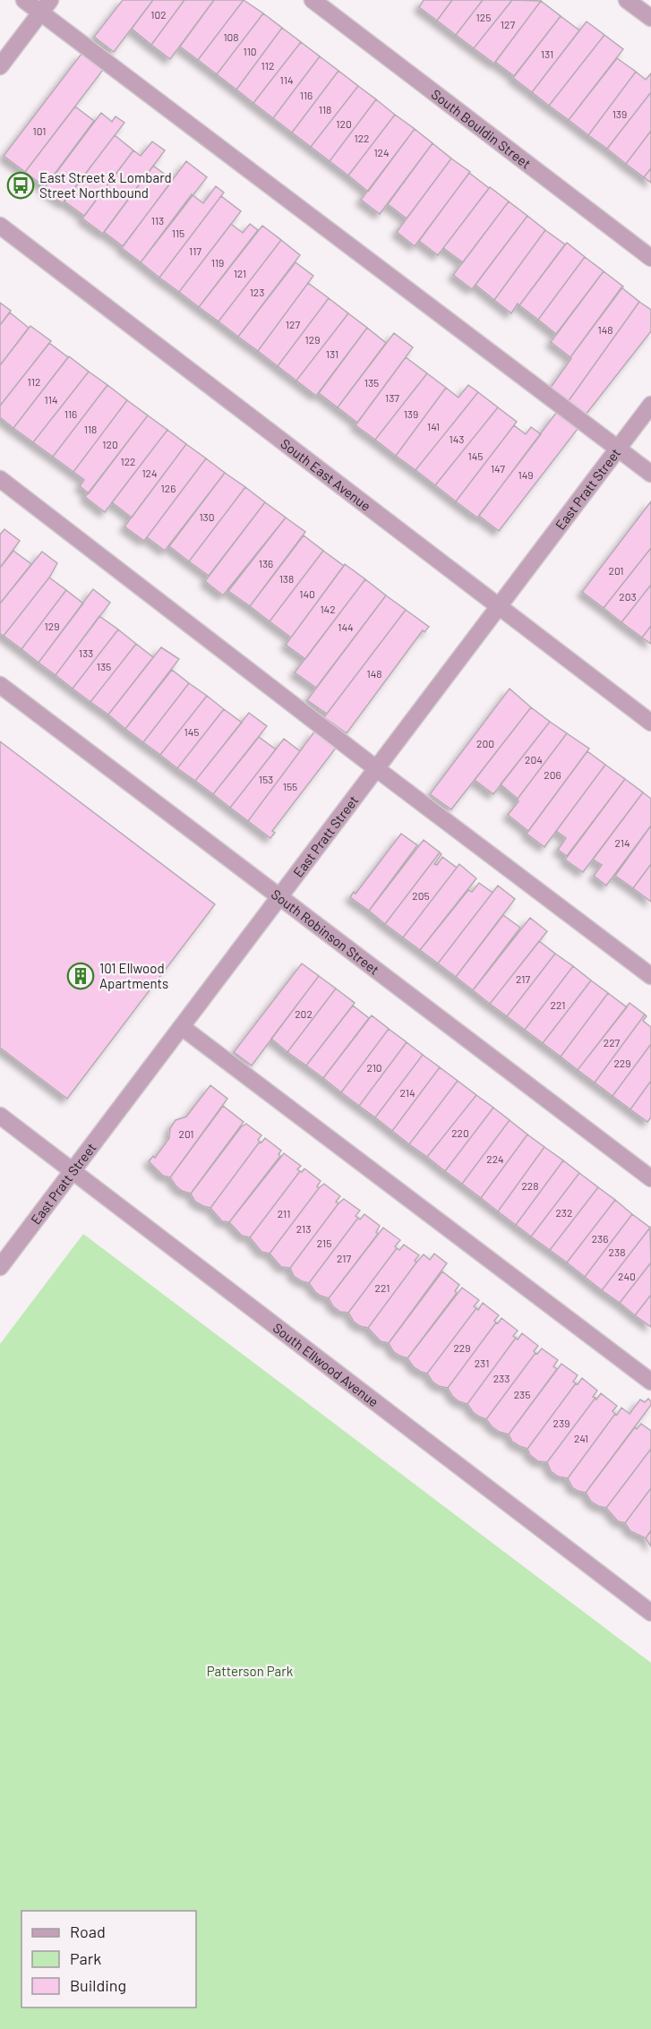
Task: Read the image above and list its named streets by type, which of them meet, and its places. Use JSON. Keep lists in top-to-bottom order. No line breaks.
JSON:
{"streets":{"street":["South Bouldin Street","South East Avenue","East Pratt Street","South Robinson Street","South Ellwood Avenue"]},"crossings":[["South East Avenue","East Pratt Street"],["East Pratt Street","South Robinson Street"],["East Pratt Street","South Ellwood Avenue"]],"parks":["Patterson Park"],"places":{"bus stop":["East Street & Lombard Street Northbound"],"building":["101 Ellwood Apartments"]},"house_numbers":["102","125","127","108","110","131","112","114","116","118","139","120","101","122","124","113","115","117","119","121","123","127","148","129","131","112","135","137","114","116","139","141","118","143","120","145","122","147","124","149","126","130","136","201","138","140","203","142","129","144","133","135","148","145","200","204","206","153","155","214","205","217","221","202","227","229","210","214","220","201","224","228","232","211","213","236","215","238","217","240","221","229","231","233","235","239","241"],"legend":["Road","Park","Building"]}
